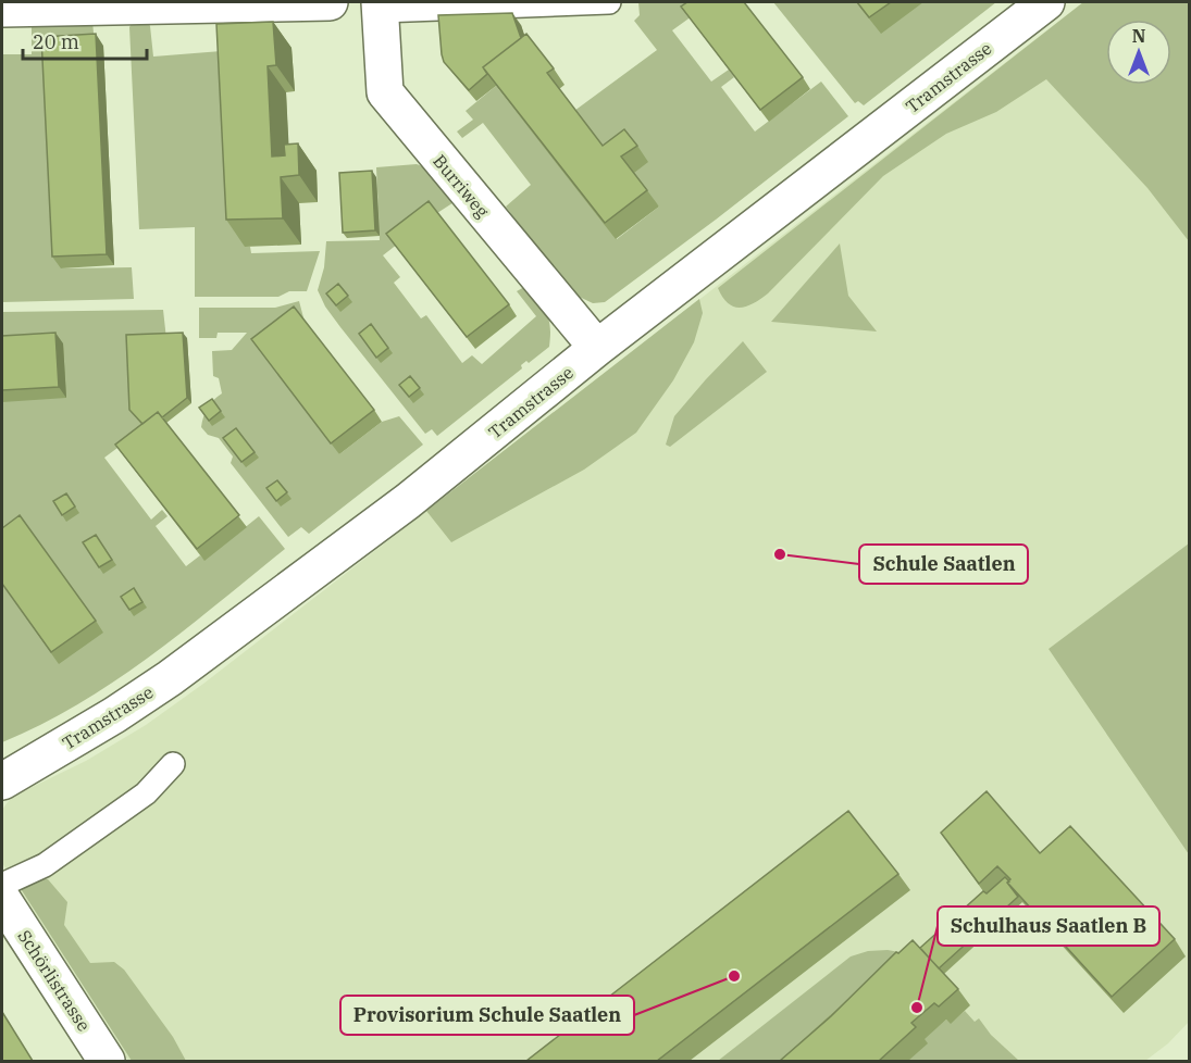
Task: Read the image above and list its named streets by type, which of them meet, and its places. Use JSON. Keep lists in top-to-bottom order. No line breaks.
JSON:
{"streets":{"street":["Tramstrasse","Burriweg","Schörlistrasse"]},"crossings":[["Tramstrasse","Burriweg"]],"places":["Schule Saatlen","Provisorium Schule Saatlen","Schulhaus Saatlen B"],"scale_bar":"20 m","north":"top"}
